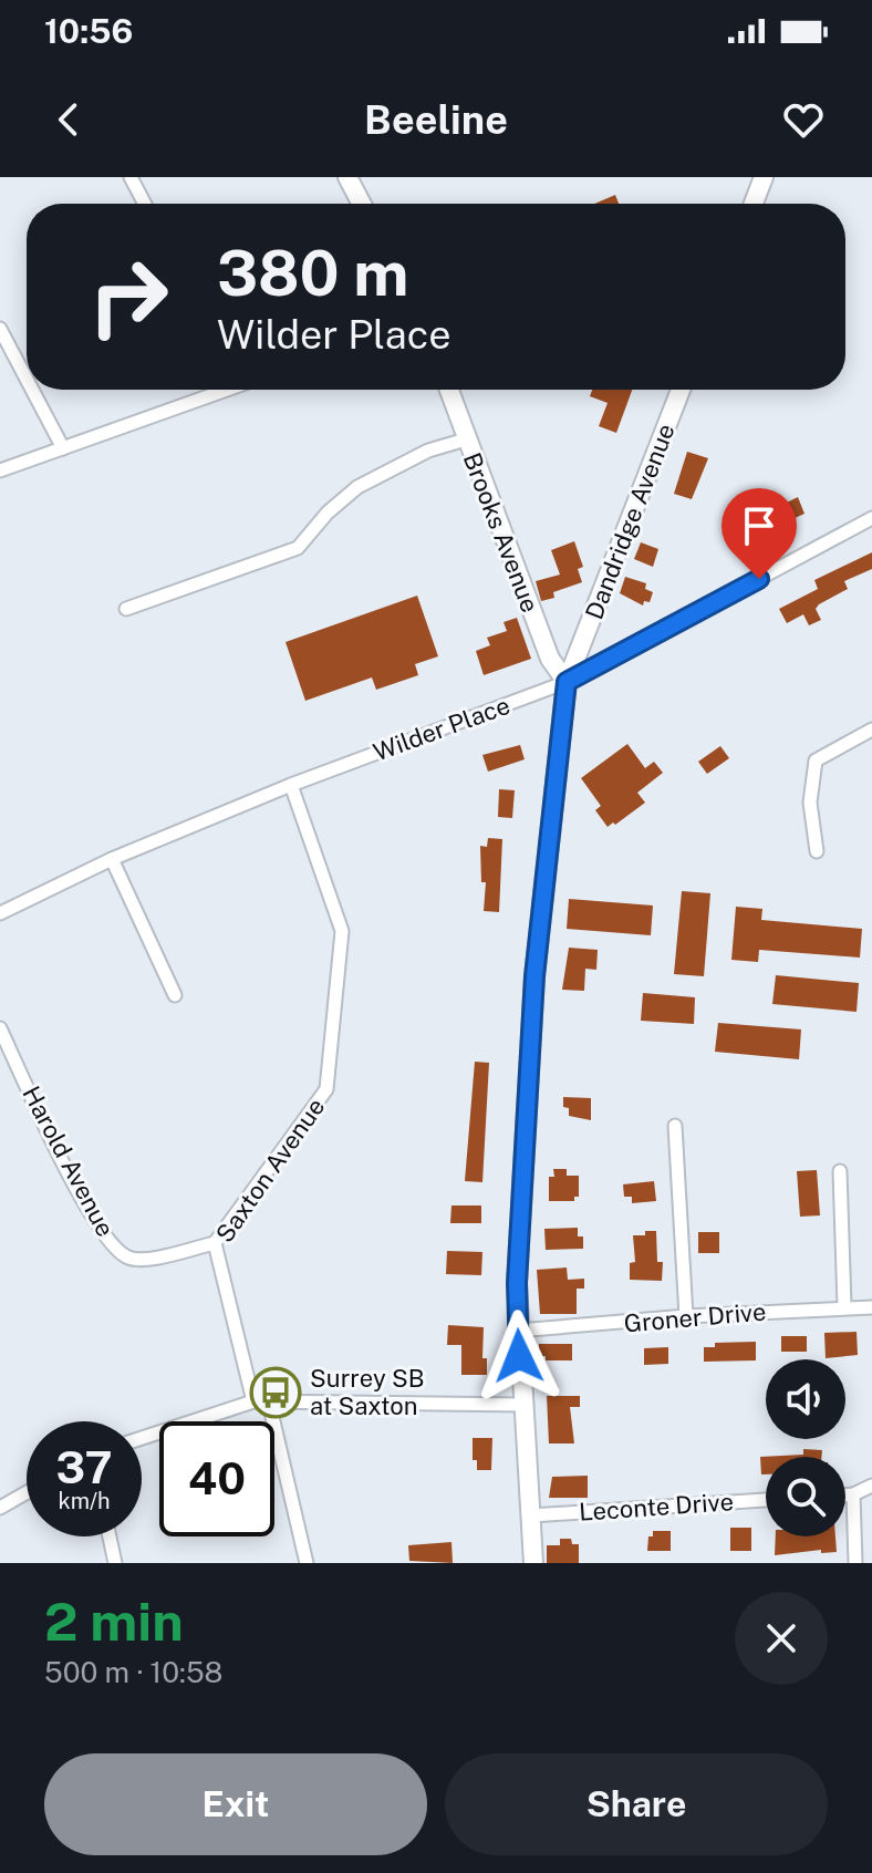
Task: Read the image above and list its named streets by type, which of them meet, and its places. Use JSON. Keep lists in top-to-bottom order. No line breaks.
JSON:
{"streets":{"street":["Dandridge Avenue","Brooks Avenue","Wilder Place","Harold Avenue","Saxton Avenue","Groner Drive","Leconte Drive"]},"crossings":[["Dandridge Avenue","Brooks Avenue"],["Dandridge Avenue","Wilder Place"],["Dandridge Avenue","Groner Drive"],["Dandridge Avenue","Leconte Drive"],["Brooks Avenue","Wilder Place"],["Wilder Place","Saxton Avenue"],["Harold Avenue","Saxton Avenue"]],"places":{"bus stop":["Surrey SB at Saxton"]},"page":{"status":"10:56","header":"Beeline","turn":["380 m","Wilder Place"],"speed":"37 km/h","limit":"40","heading":["2 min","500 m · 10:58"],"buttons":["Exit","Share"]}}
